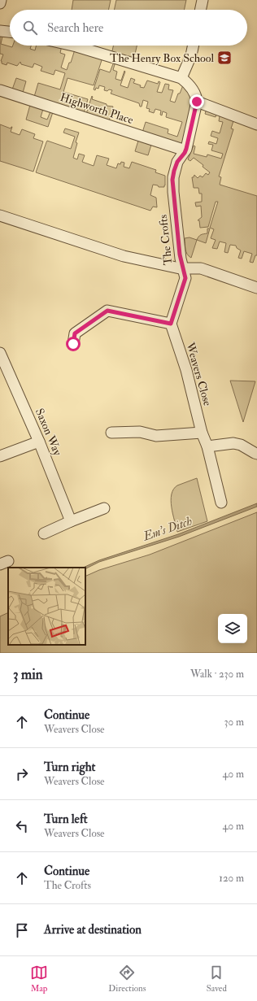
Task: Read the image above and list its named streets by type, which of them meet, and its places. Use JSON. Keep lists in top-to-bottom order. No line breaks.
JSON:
{"streets":{"street":["Highworth Place","The Crofts","Weavers Close","Saxon Way"]},"crossings":[["Highworth Place","The Crofts"]],"water":["Em's Ditch"],"places":{"school or university":["The Henry Box School"]},"page":{"search":"Search here","heading":["3 min","Walk · 230 m"],"list":[["Continue","Weavers Close","30 m"],["Turn right","Weavers Close","40 m"],["Turn left","Weavers Close","40 m"],["Continue","The Crofts","120 m"],"Arrive at destination"],"nav":["Map","Directions","Saved"]}}
